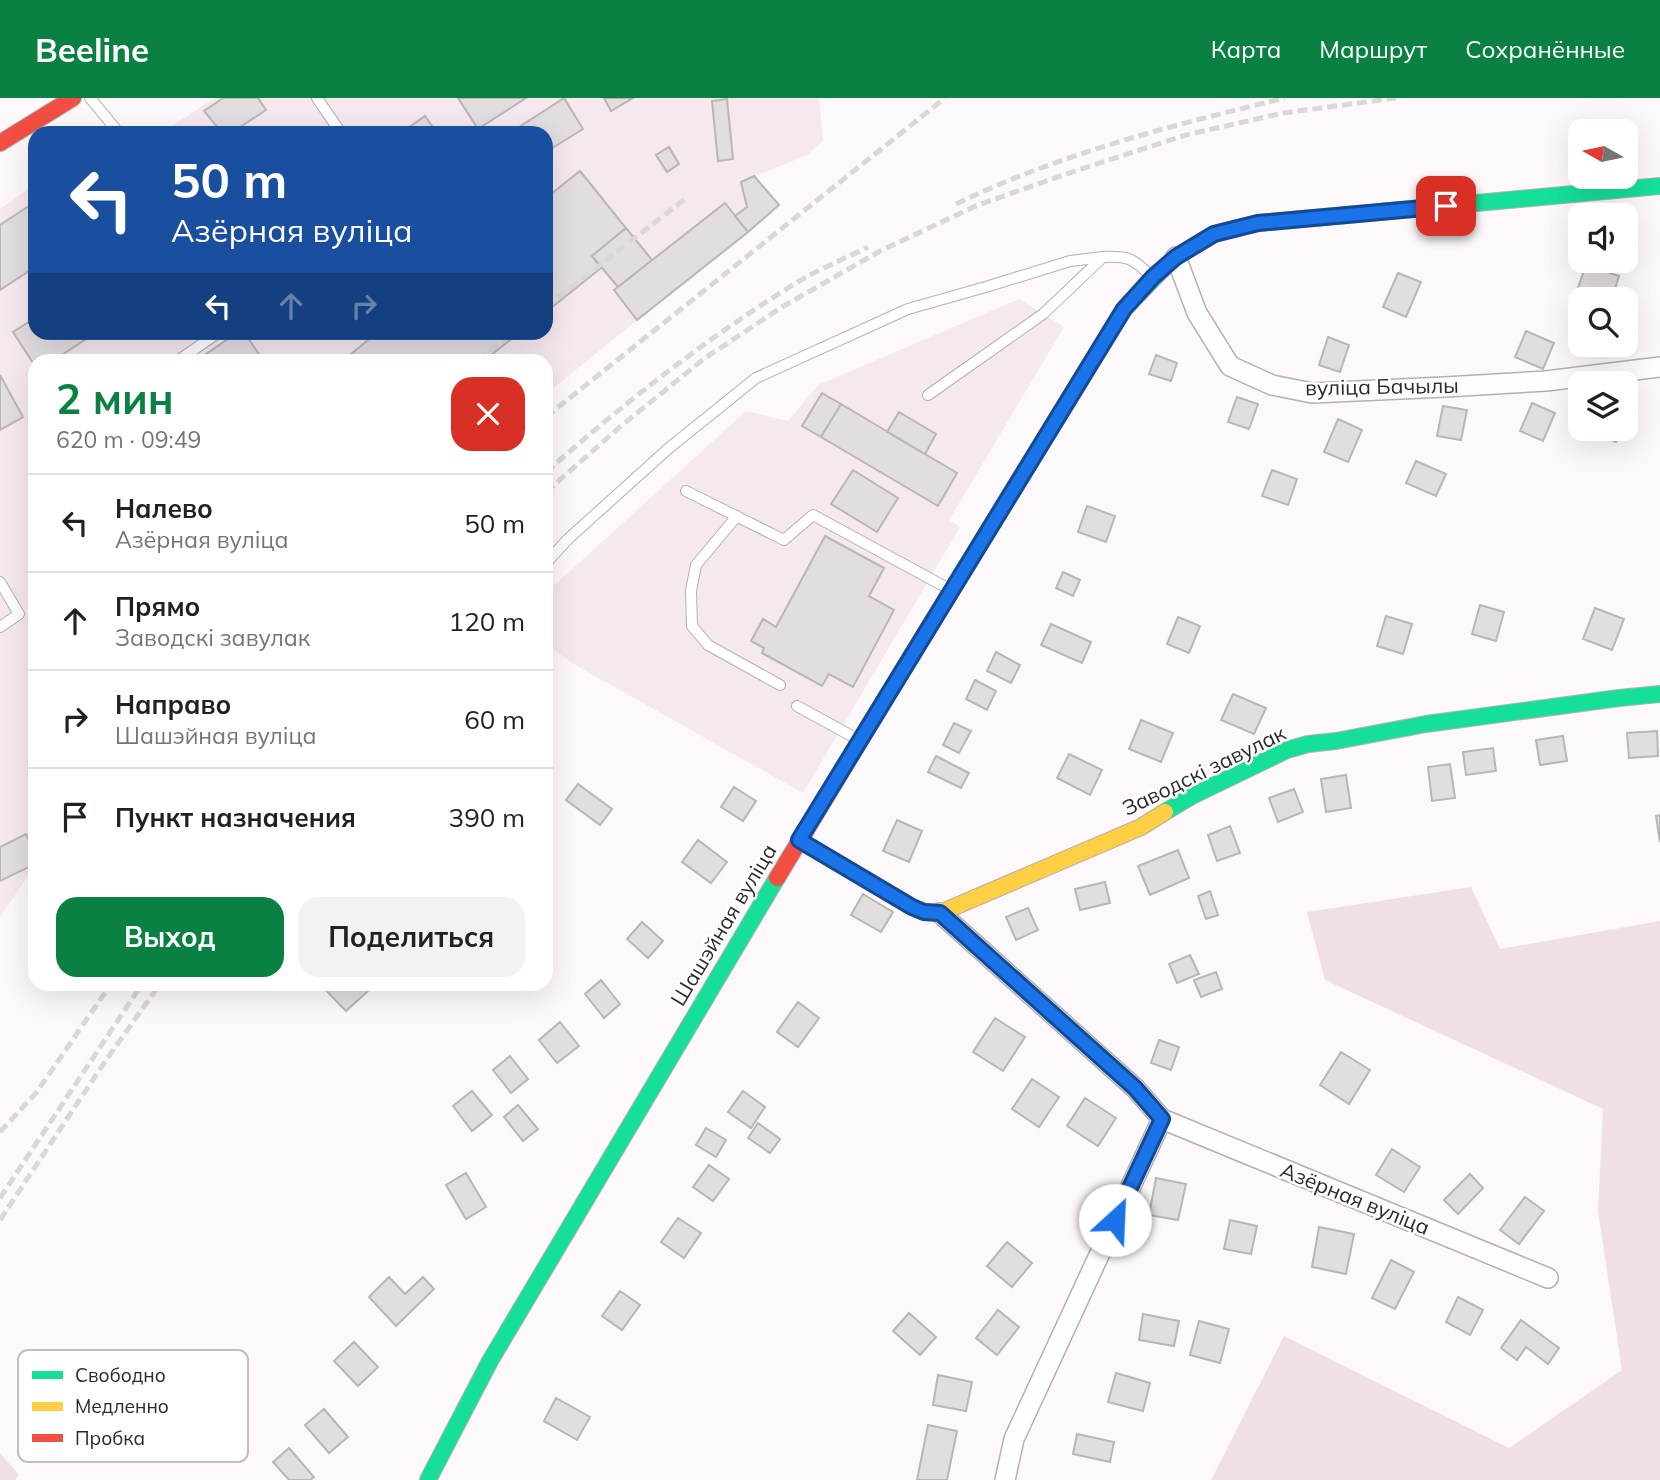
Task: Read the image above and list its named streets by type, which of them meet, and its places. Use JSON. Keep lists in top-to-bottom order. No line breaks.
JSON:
{"streets":{"main road":["Заводскі завулак","Шашэйная вуліца"],"street":["вуліца Бачылы","Азёрная вуліца"]},"crossings":[["вуліца Бачылы","Шашэйная вуліца"],["Заводскі завулак","Азёрная вуліца"]],"legend":["Свободно","Медленно","Пробка"],"north":"left","page":{"header":"Beeline","nav":["Карта","Маршрут","Сохранённые"],"turn":["50 m","Азёрная вуліца"],"heading":["2 мин","620 m · 09:49"],"list":[{"name":"Налево","note":"Азёрная вуліца","value":"50 m"},{"name":"Прямо","note":"Заводскі завулак","value":"120 m"},{"name":"Направо","note":"Шашэйная вуліца","value":"60 m"},{"name":"Пункт назначения","value":"390 m"}],"buttons":["Выход","Поделиться"]}}
